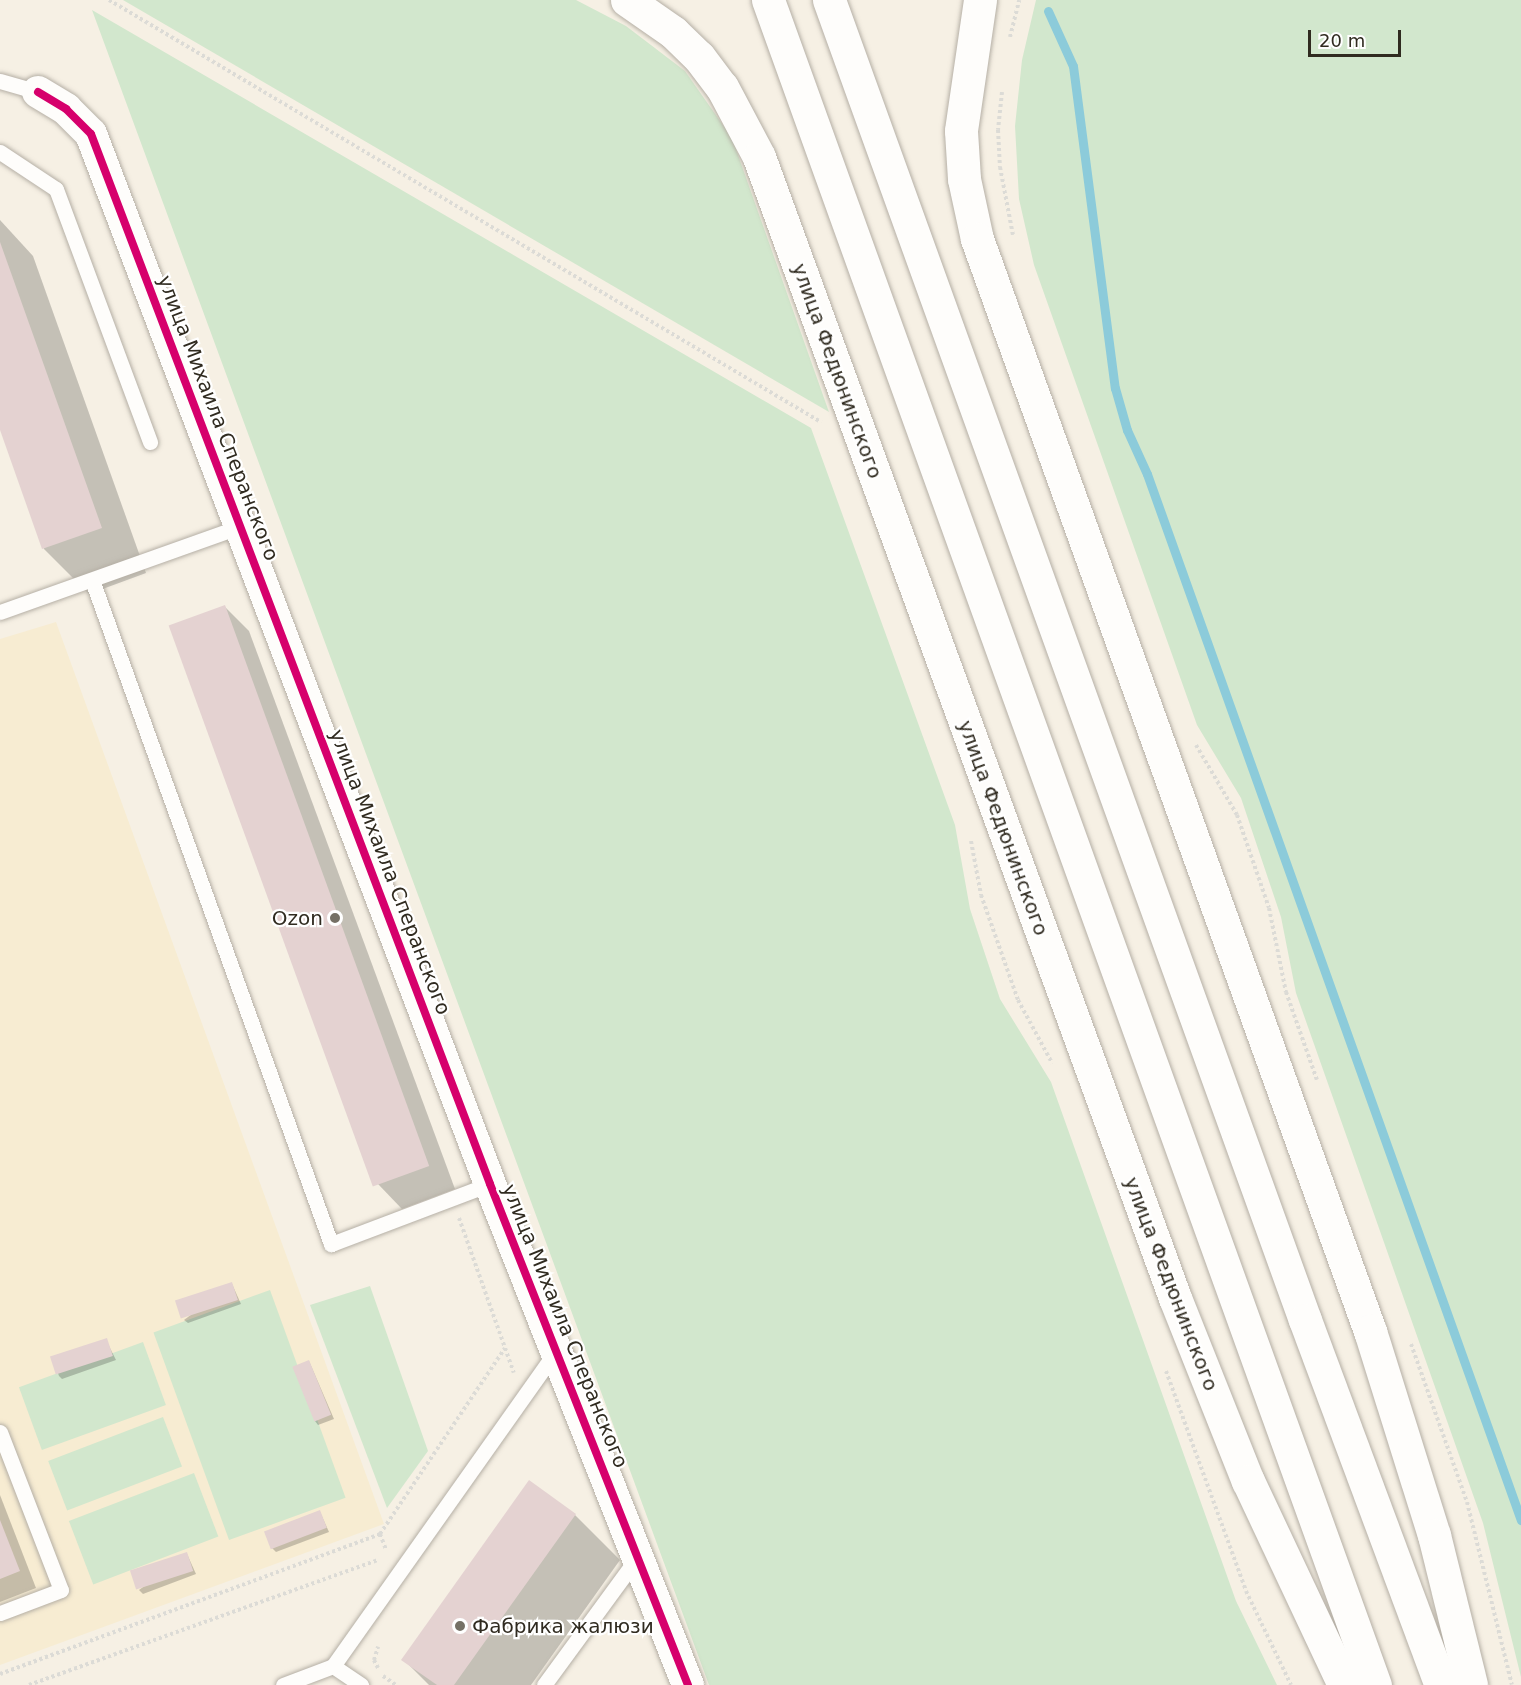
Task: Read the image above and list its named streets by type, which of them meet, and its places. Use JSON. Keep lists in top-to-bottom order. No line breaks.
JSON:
{"streets":{"main road":["улица Федюнинского"],"street":["улица Михаила Сперанского"]},"places":["Ozon","Фабрика жалюзи"],"scale_bar":"20 m"}
